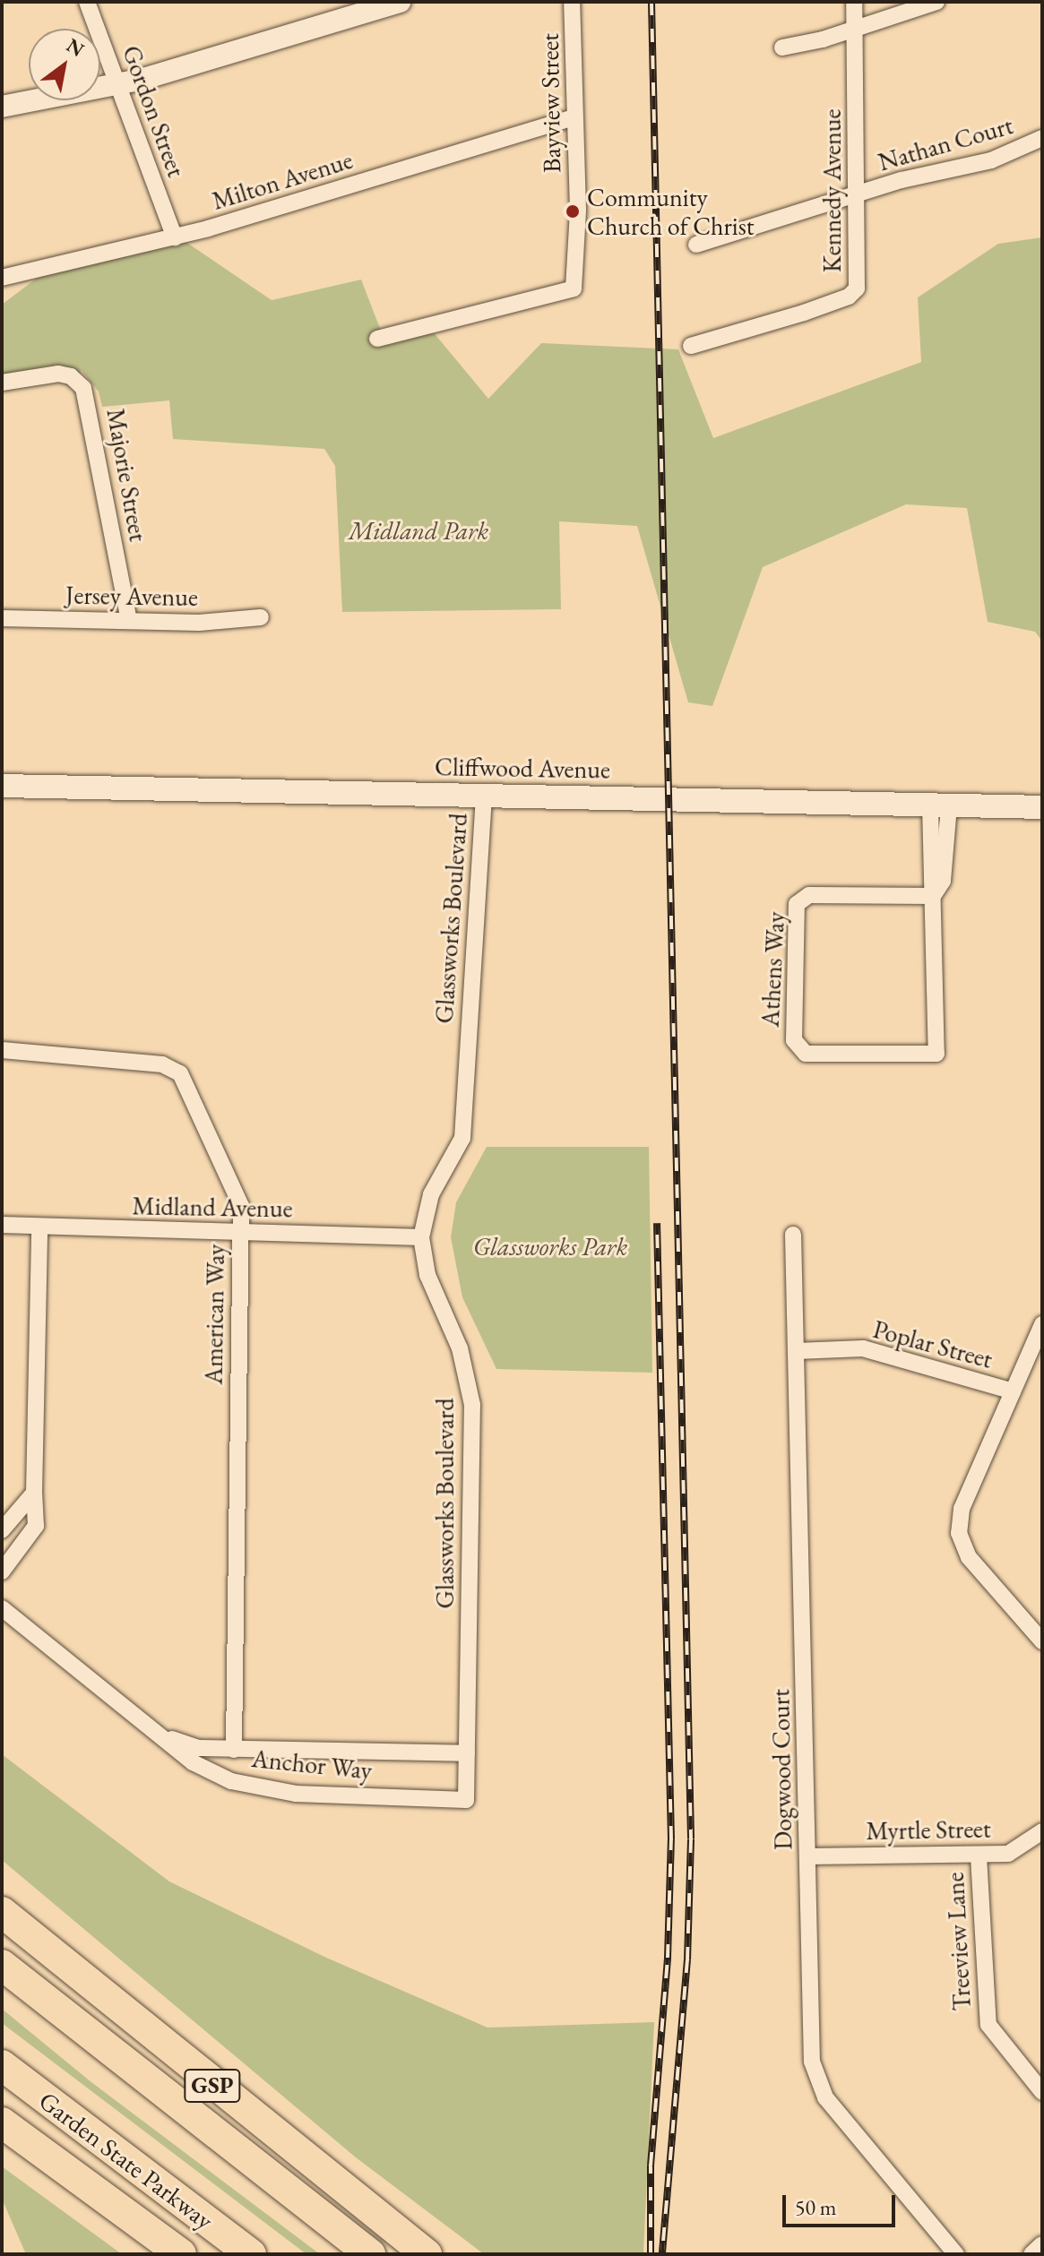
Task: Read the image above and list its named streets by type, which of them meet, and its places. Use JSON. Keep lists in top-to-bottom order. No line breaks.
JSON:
{"streets":{"highway":["GSP","Garden State Parkway"],"main road":["Cliffwood Avenue"],"street":["Bayview Street","Gordon Street","Nathan Court","Milton Avenue","Kennedy Avenue","Majorie Street","Jersey Avenue","Glassworks Boulevard","Athens Way","Midland Avenue","American Way","Poplar Street","Anchor Way","Dogwood Court","Myrtle Street","Treeview Lane"]},"crossings":[["Bayview Street","Milton Avenue"],["Gordon Street","Milton Avenue"],["Nathan Court","Kennedy Avenue"],["Majorie Street","Jersey Avenue"],["Cliffwood Avenue","Glassworks Boulevard"],["Cliffwood Avenue","Athens Way"],["Glassworks Boulevard","Midland Avenue"],["Glassworks Boulevard","Anchor Way"],["Midland Avenue","American Way"],["American Way","Anchor Way"],["Poplar Street","Dogwood Court"],["Dogwood Court","Myrtle Street"],["Myrtle Street","Treeview Lane"]],"parks":["Midland Park","Glassworks Park"],"places":["Community Church of Christ"],"scale_bar":"50 m","north":"top right"}
